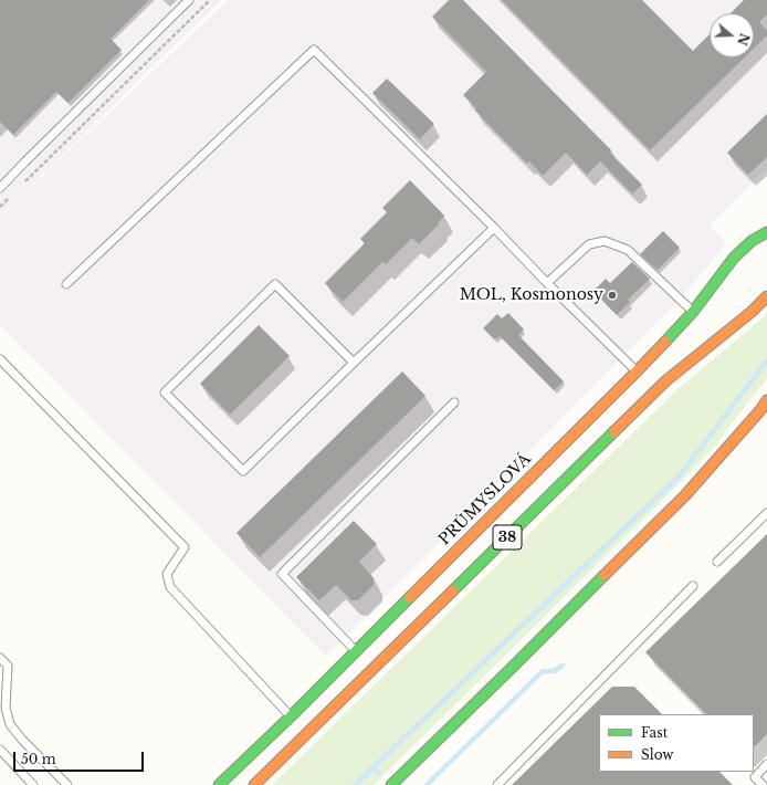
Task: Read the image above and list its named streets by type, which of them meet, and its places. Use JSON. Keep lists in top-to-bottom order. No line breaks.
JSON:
{"streets":{"main road":["PRŮMYSLOVÁ","38"]},"places":["MOL, Kosmonosy"],"legend":["Fast","Slow"],"scale_bar":"50 m","north":"right"}
